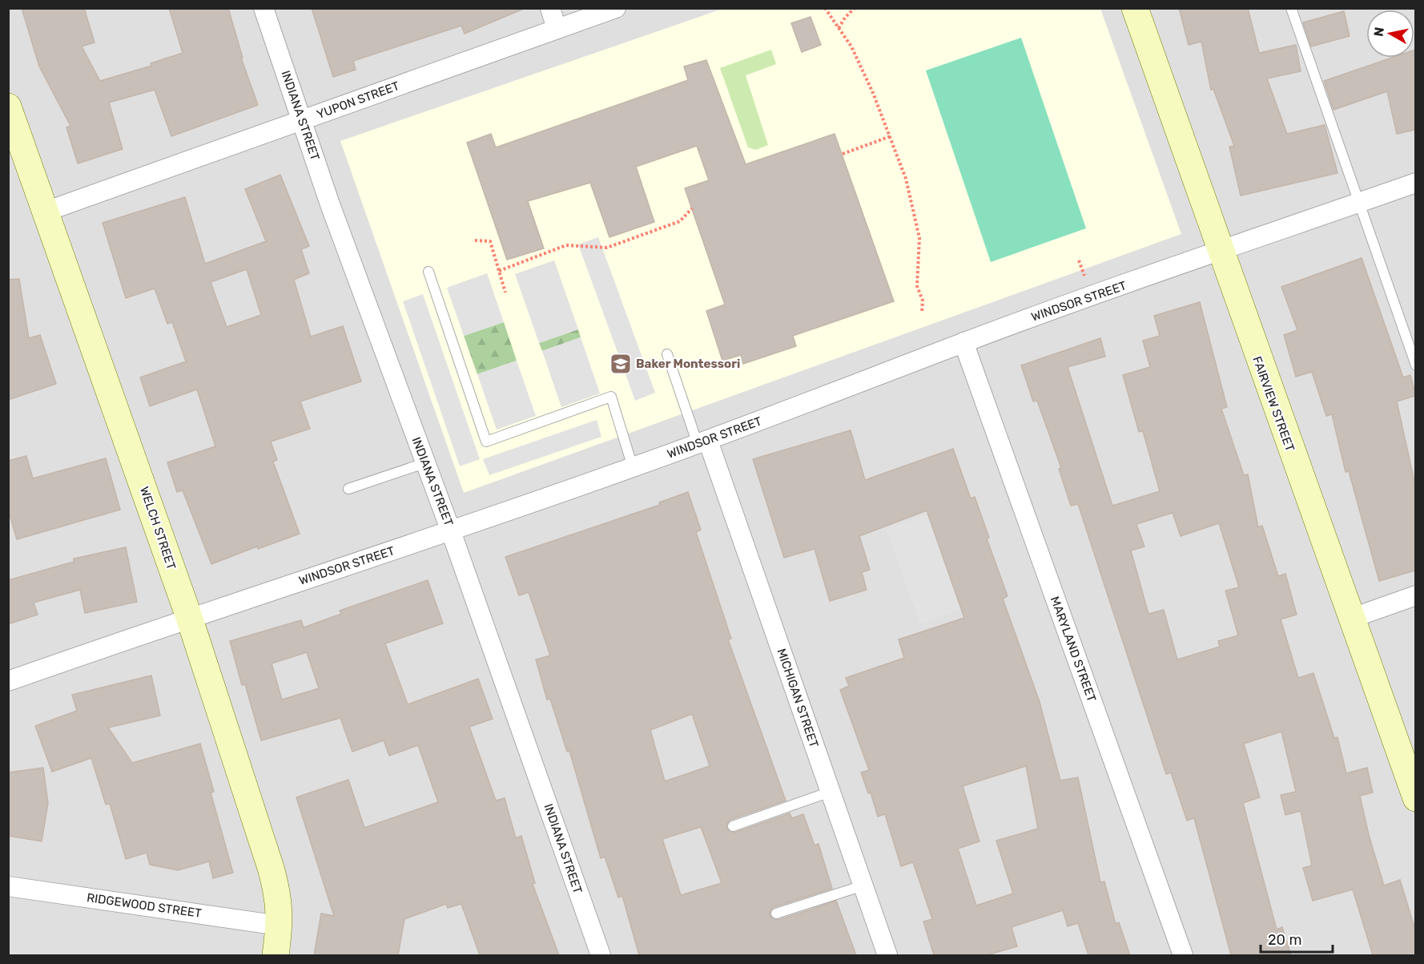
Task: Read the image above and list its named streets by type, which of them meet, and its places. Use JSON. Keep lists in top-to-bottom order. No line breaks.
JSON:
{"streets":{"street":["YUPON STREET","INDIANA STREET","WINDSOR STREET","FAIRVIEW STREET","WELCH STREET","MARYLAND STREET","MICHIGAN STREET","RIDGEWOOD STREET"]},"crossings":[["YUPON STREET","INDIANA STREET"],["YUPON STREET","WELCH STREET"],["INDIANA STREET","WINDSOR STREET"],["WINDSOR STREET","FAIRVIEW STREET"],["WINDSOR STREET","WELCH STREET"],["WINDSOR STREET","MARYLAND STREET"],["WINDSOR STREET","MICHIGAN STREET"],["WELCH STREET","RIDGEWOOD STREET"]],"places":{"school or university":["Baker Montessori"]},"scale_bar":"20 m","north":"left"}
